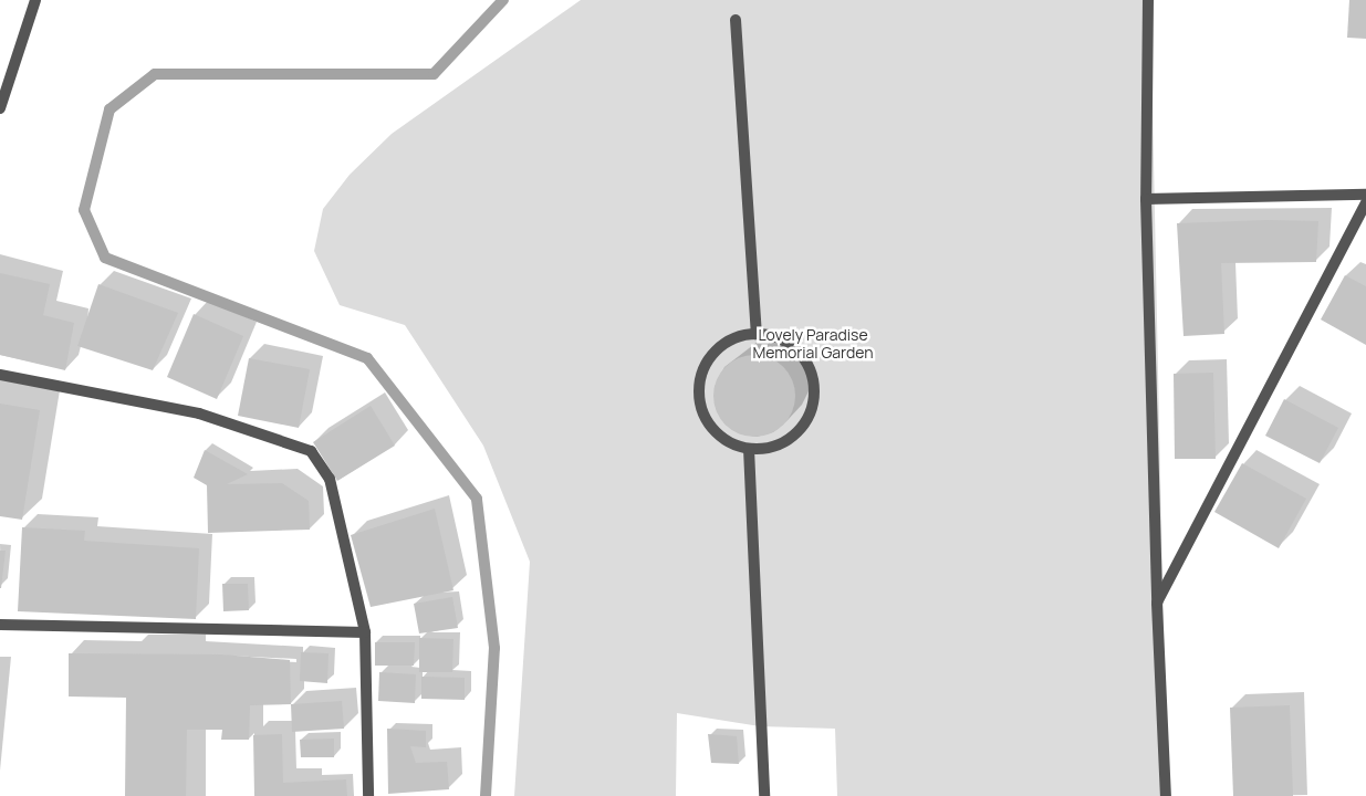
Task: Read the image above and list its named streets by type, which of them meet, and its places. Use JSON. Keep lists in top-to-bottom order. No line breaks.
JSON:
{"parks":["Lovely Paradise Memorial Garden"]}
